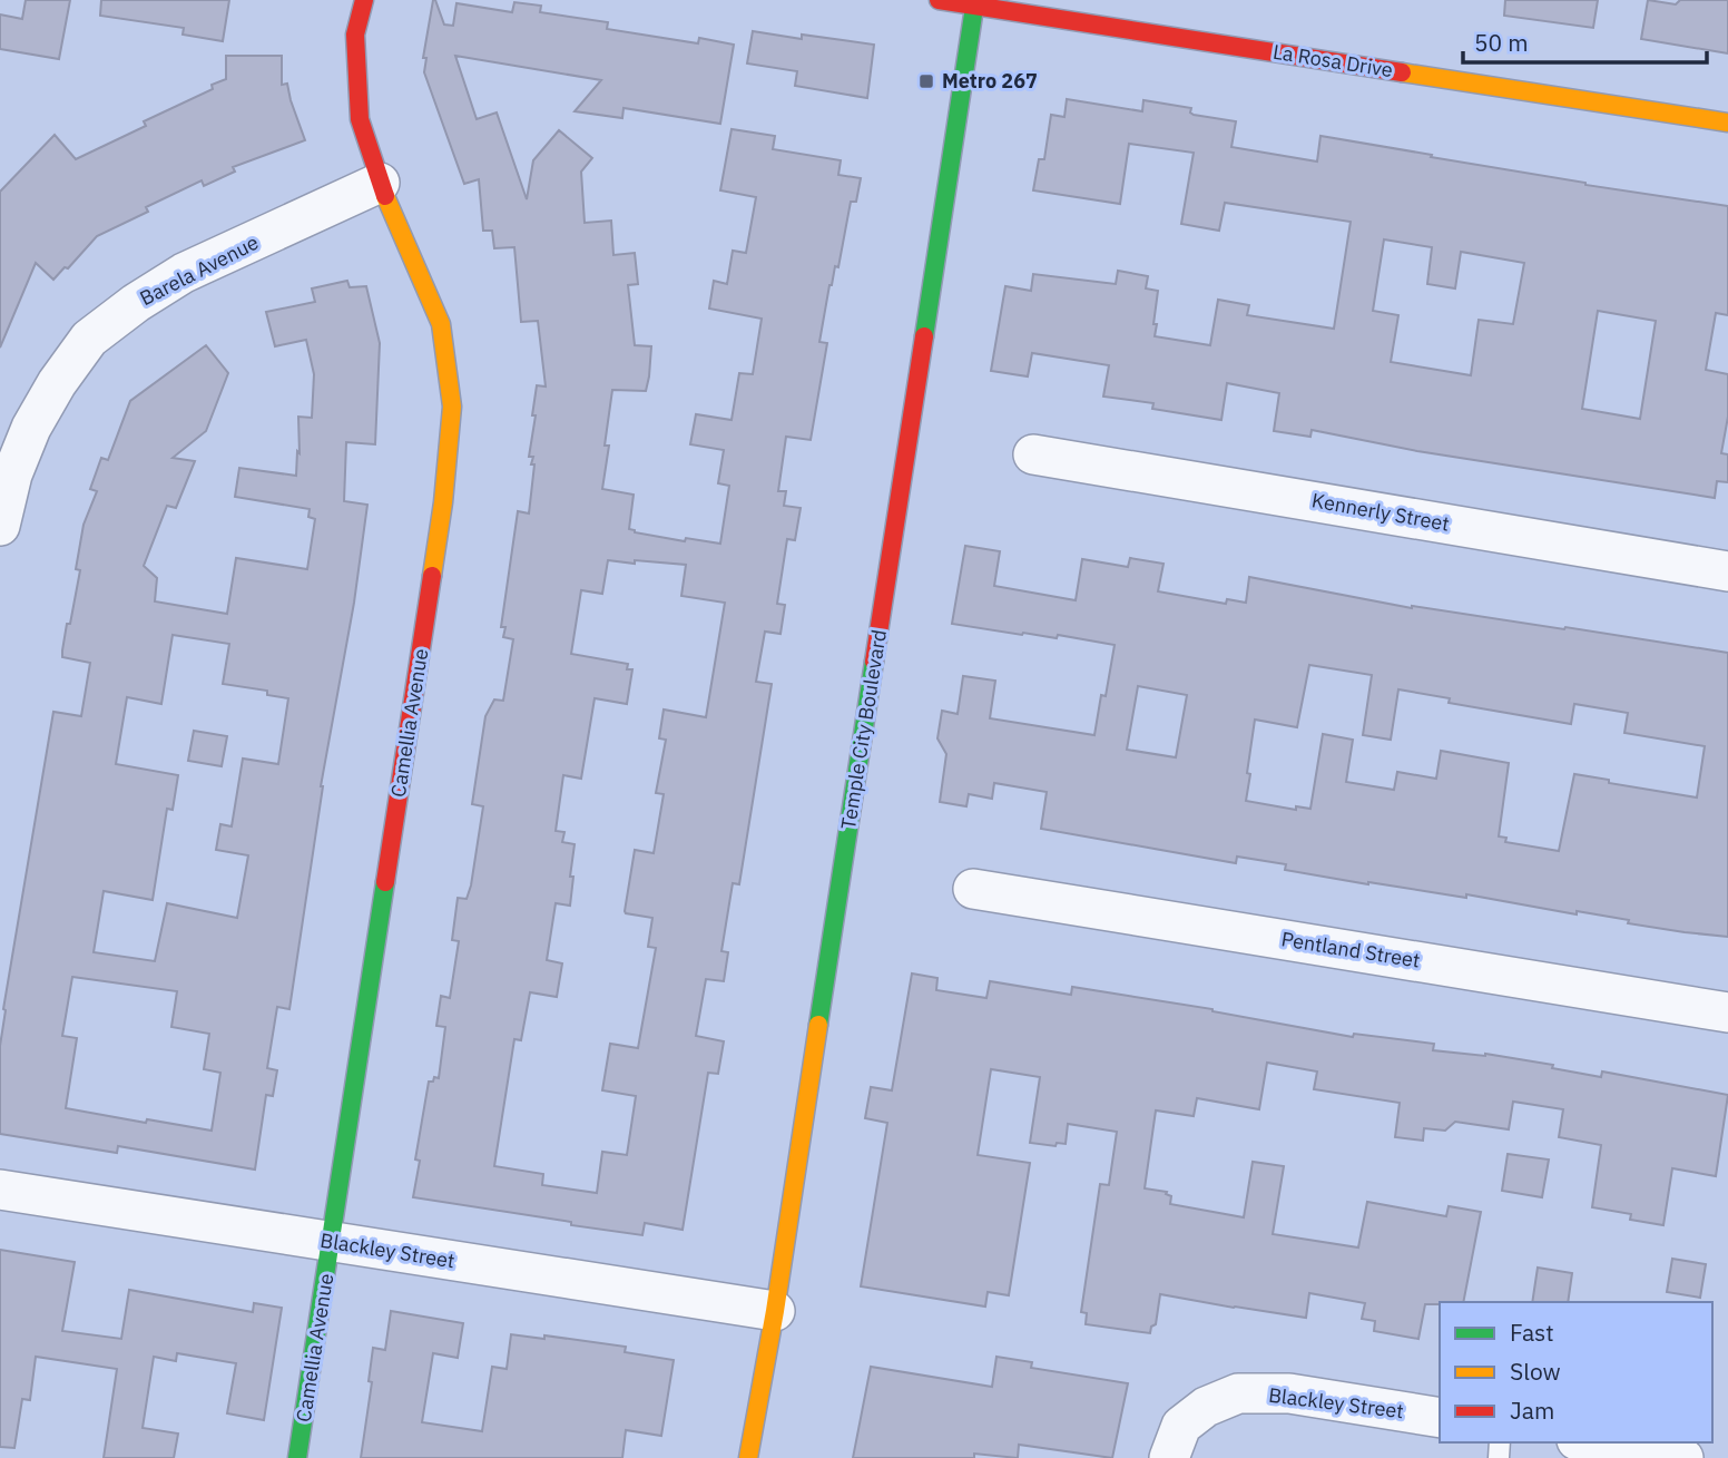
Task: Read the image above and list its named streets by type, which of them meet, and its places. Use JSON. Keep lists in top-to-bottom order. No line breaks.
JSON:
{"streets":{"street":["La Rosa Drive","Barela Avenue","Kennerly Street","Camellia Avenue","Temple City Boulevard","Pentland Street","Blackley Street"]},"crossings":[["La Rosa Drive","Temple City Boulevard"],["Barela Avenue","Camellia Avenue"],["Camellia Avenue","Blackley Street"],["Temple City Boulevard","Blackley Street"]],"places":{"transit":["Metro 267"]},"legend":["Fast","Slow","Jam"],"scale_bar":"50 m"}
